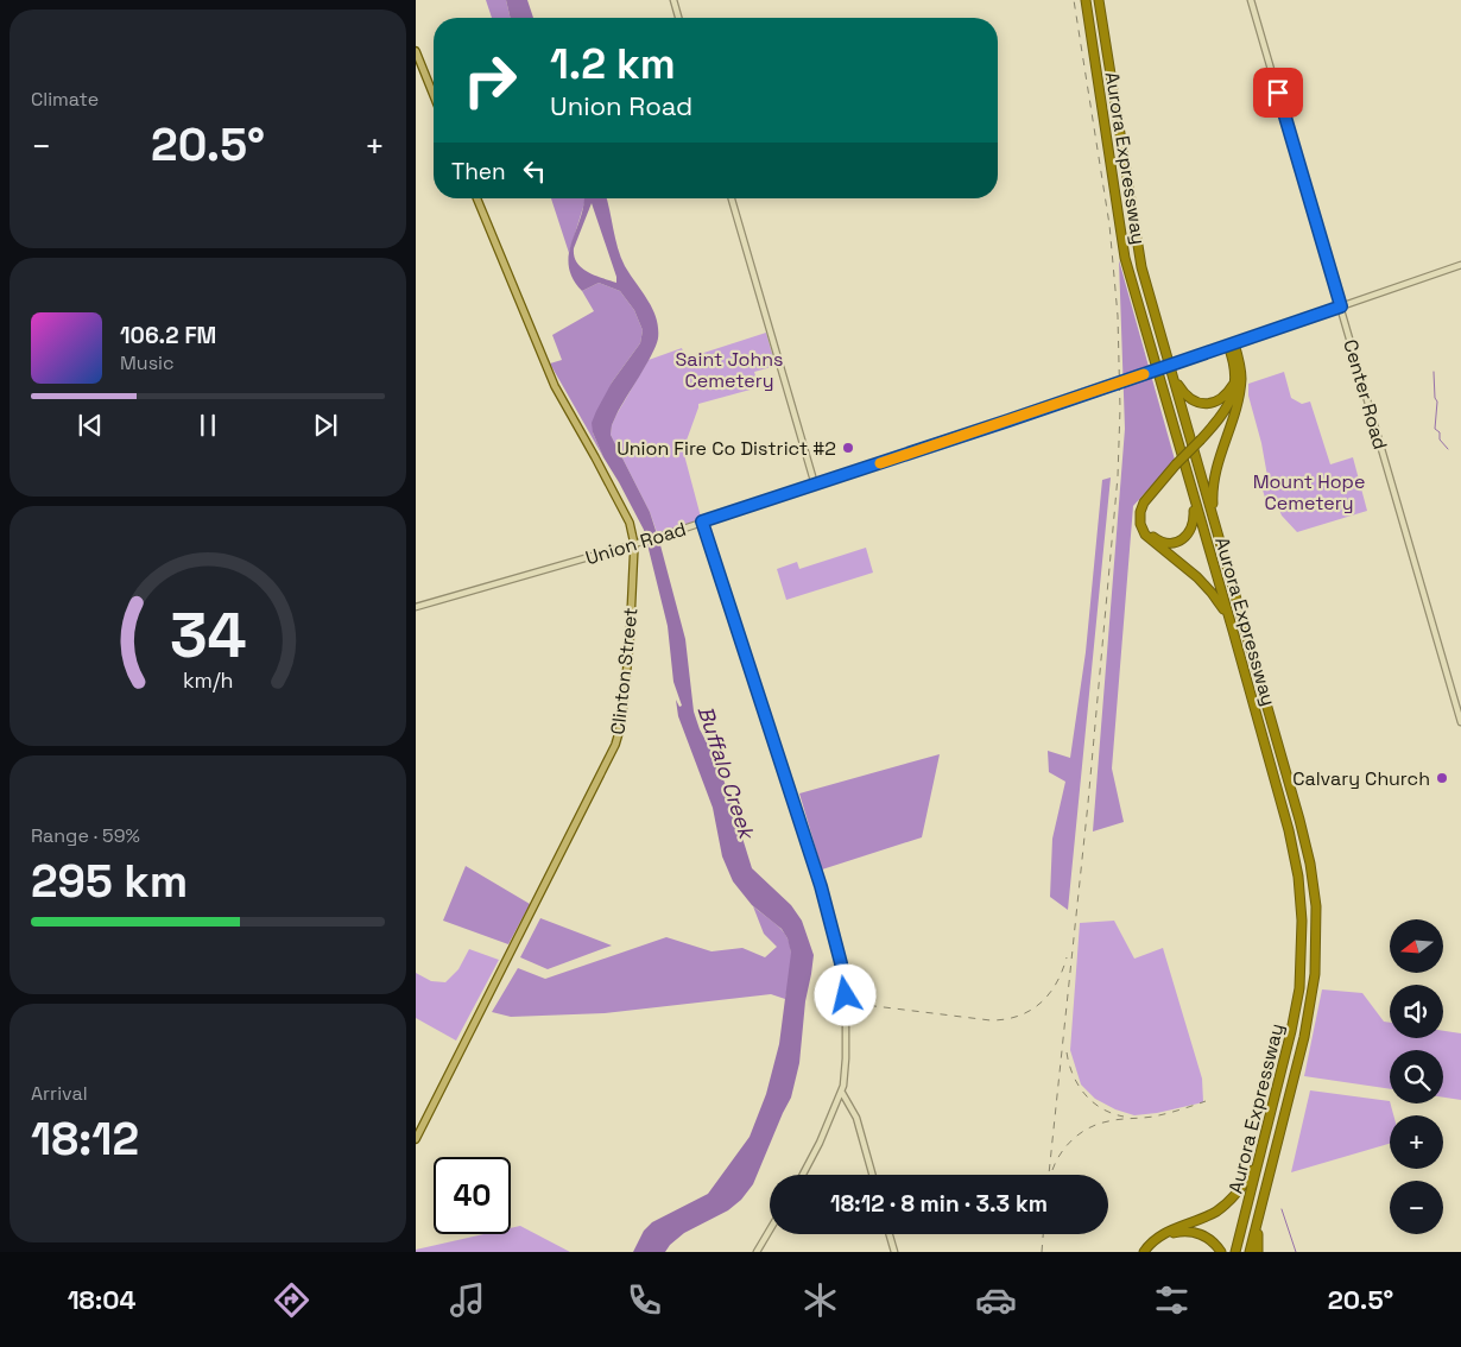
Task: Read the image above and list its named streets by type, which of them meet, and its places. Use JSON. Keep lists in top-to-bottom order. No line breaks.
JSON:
{"streets":{"highway":["Aurora Expressway"],"main road":["Center Road","Union Road","Clinton Street"]},"crossings":[["Center Road","Union Road"],["Union Road","Clinton Street"]],"water":["Buffalo Creek"],"parks":["Saint Johns Cemetery","Mount Hope Cemetery"],"places":["Union Fire Co District #2","Calvary Church"],"north":"left","page":{"tile":["Climate",["Range · 59%","295 km"],["Arrival","18:12"]],"turn":["1.2 km","Union Road"],"heat":["−","20.5°","+"],"then":"Then","song":["106.2 FM","Music"],"map_buttons":["+","−"],"limit":"40","trip":"18:12 · 8 min · 3.3 km","tabs":["18:04","20.5°"],"gauge":["34","km/h"]}}
